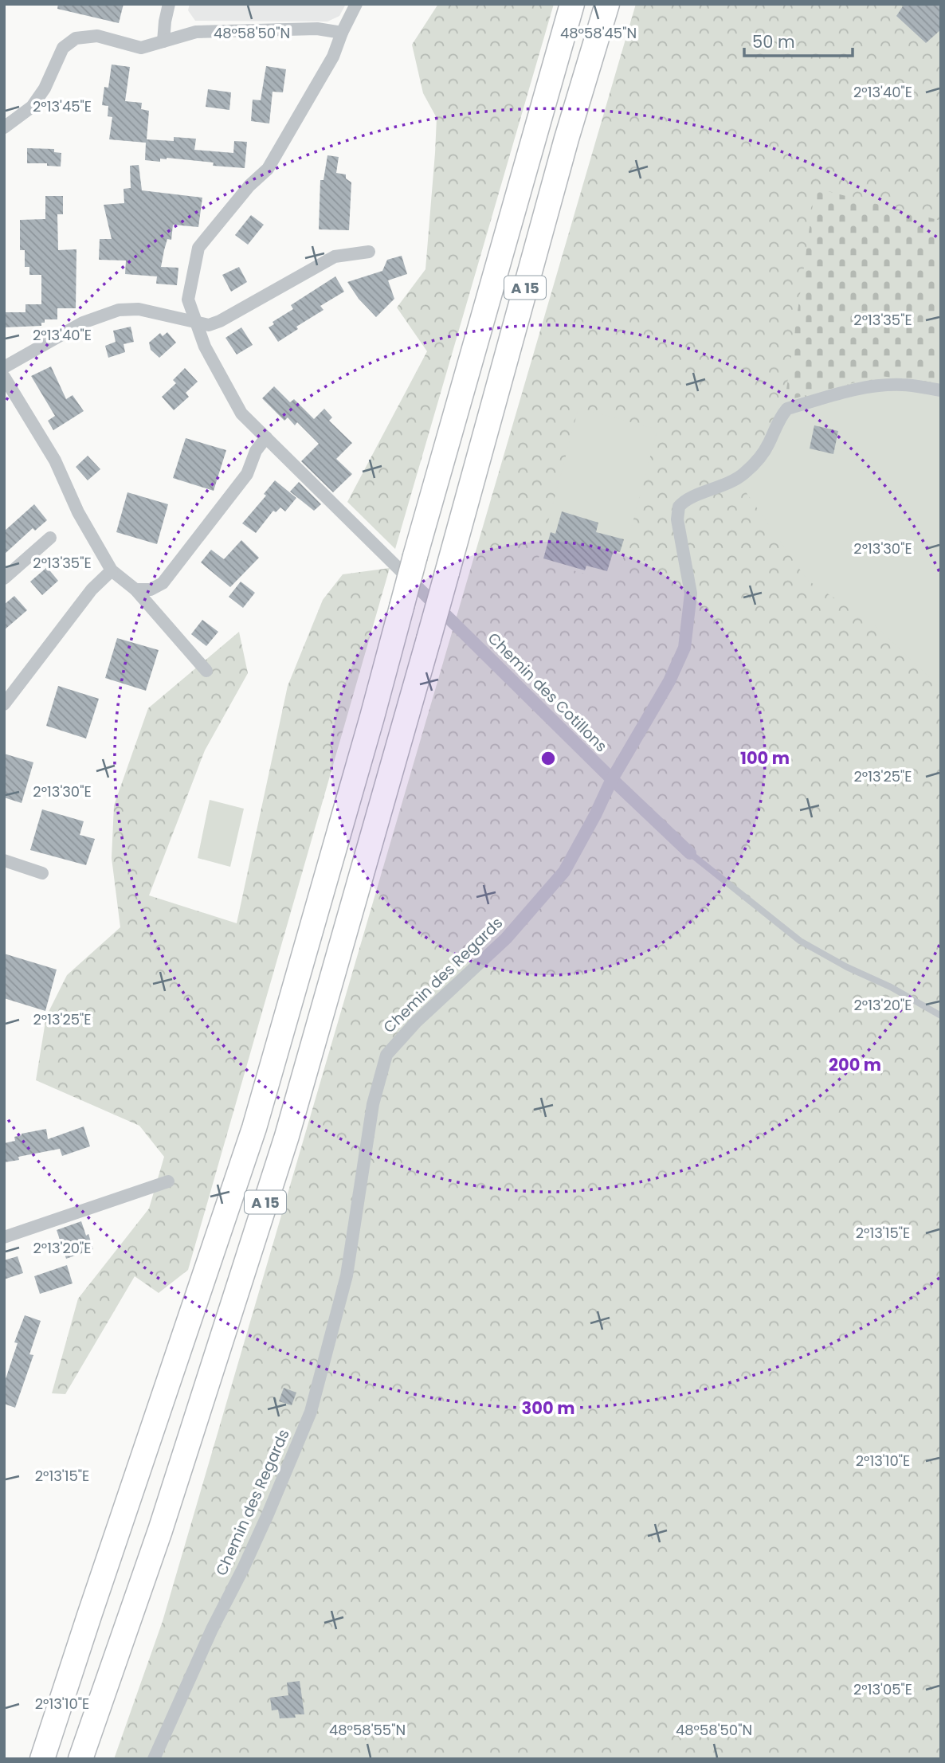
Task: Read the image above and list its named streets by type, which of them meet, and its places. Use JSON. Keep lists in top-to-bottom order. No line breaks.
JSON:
{"streets":{"highway":["A 15"],"street":["Chemin des Cotillons","Chemin des Regards"]},"crossings":[["Chemin des Cotillons","Chemin des Regards"]],"scale_bar":"50 m","coordinates":["48°58'50\"N","48°58'45\"N","2°13'40\"E","2°13'45\"E","2°13'35\"E","2°13'30\"E","2°13'25\"E","2°13'20\"E","2°13'15\"E","2°13'10\"E","2°13'05\"E","48°58'55\"N"],"rings":["100 m","200 m","300 m"]}
